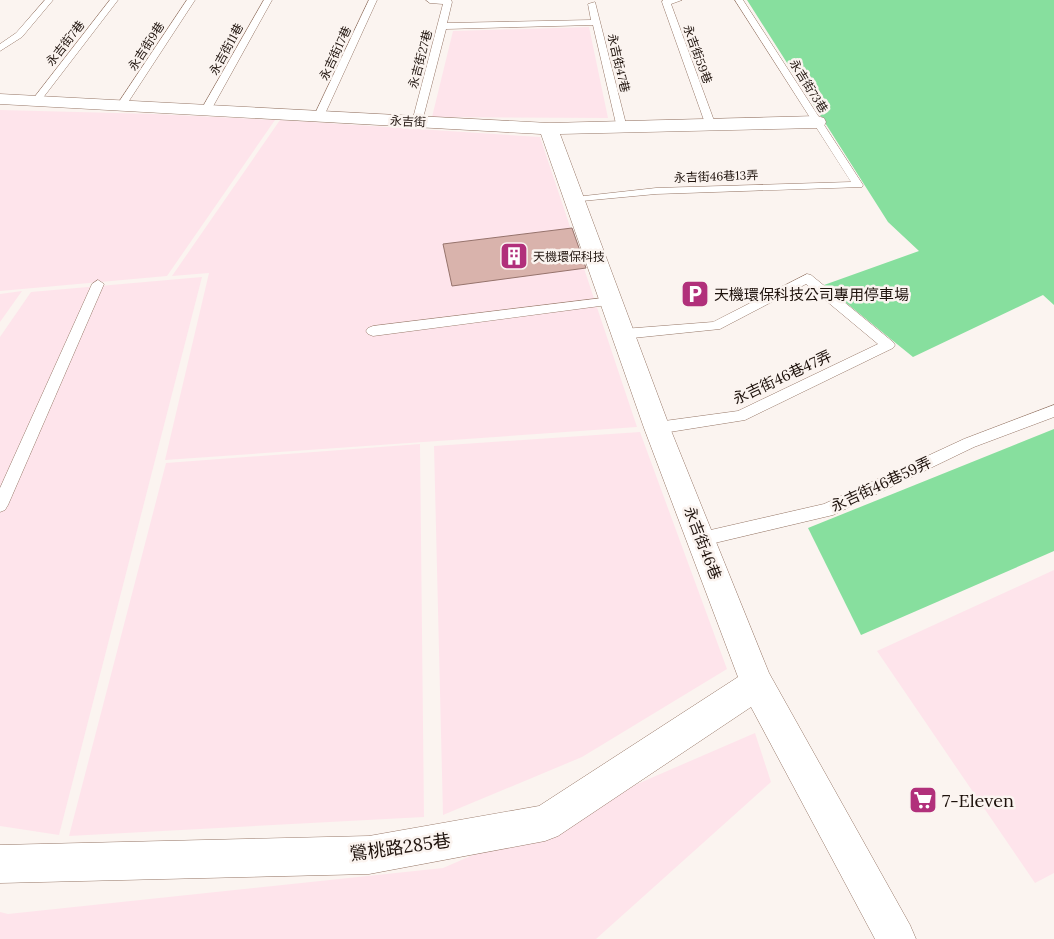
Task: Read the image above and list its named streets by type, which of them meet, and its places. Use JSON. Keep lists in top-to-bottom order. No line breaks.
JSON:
{"streets":{"street":["永吉街","永吉街46巷","鶯桃路285巷"],"lane":["永吉街7巷","永吉街9巷","永吉街11巷","永吉街17巷","永吉街59巷","永吉街27巷","永吉街47巷","永吉街73巷","永吉街46巷13弄","永吉街46巷47弄","永吉街46巷59弄"]},"crossings":[["永吉街7巷","永吉街"],["永吉街9巷","永吉街"],["永吉街11巷","永吉街"],["永吉街17巷","永吉街"],["永吉街59巷","永吉街"],["永吉街27巷","永吉街"],["永吉街47巷","永吉街"],["永吉街73巷","永吉街"],["永吉街73巷","永吉街46巷13弄"],["永吉街","永吉街46巷"],["永吉街46巷13弄","永吉街46巷"],["永吉街46巷47弄","永吉街46巷"],["永吉街46巷59弄","永吉街46巷"],["永吉街46巷","鶯桃路285巷"]],"places":{"building":["天機環保科技"],"parking":["天機環保科技公司專用停車場"],"supermarket":["7-Eleven"]}}
